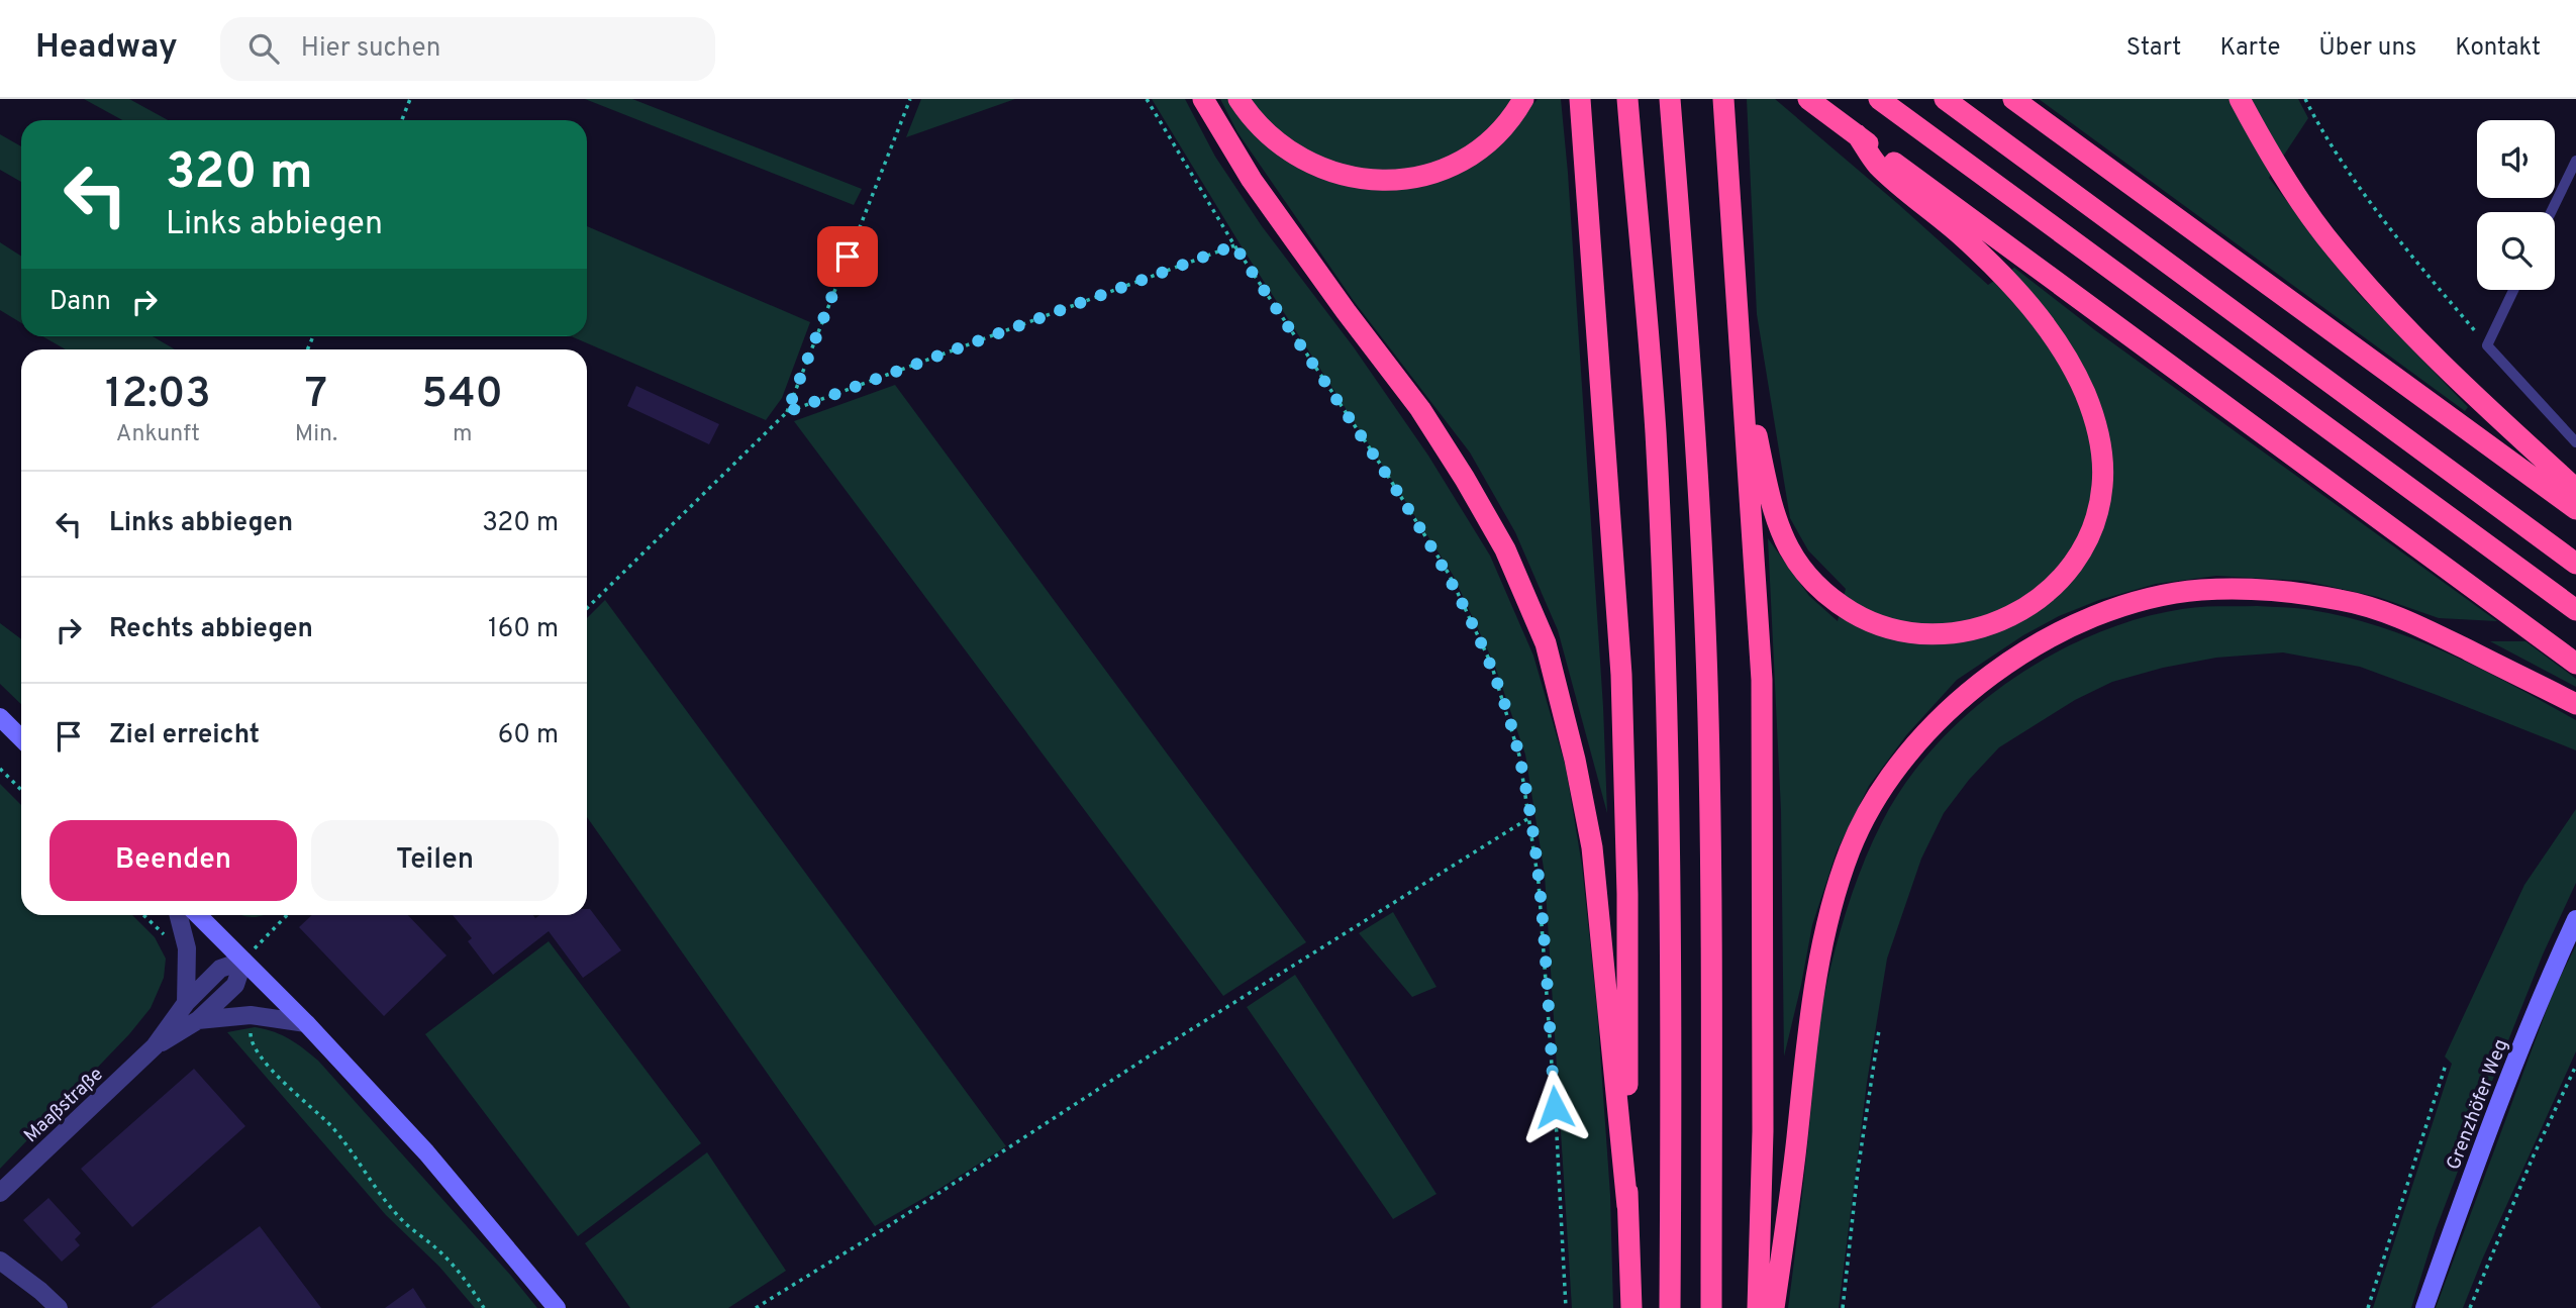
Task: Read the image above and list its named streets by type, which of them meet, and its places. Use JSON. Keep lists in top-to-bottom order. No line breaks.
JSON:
{"streets":{"main road":["Grenzhöfer Weg"],"street":["Maaßstraße"]},"page":{"header":"Headway","search":"Hier suchen","nav":["Start","Karte","Über uns","Kontakt"],"turn":["320 m","Links abbiegen"],"then":"Dann","eta":["12:03","Ankunft","7","Min.","540","m"],"list":[{"name":"Links abbiegen","value":"320 m"},{"name":"Rechts abbiegen","value":"160 m"},{"name":"Ziel erreicht","value":"60 m"}],"buttons":["Beenden","Teilen"]}}
